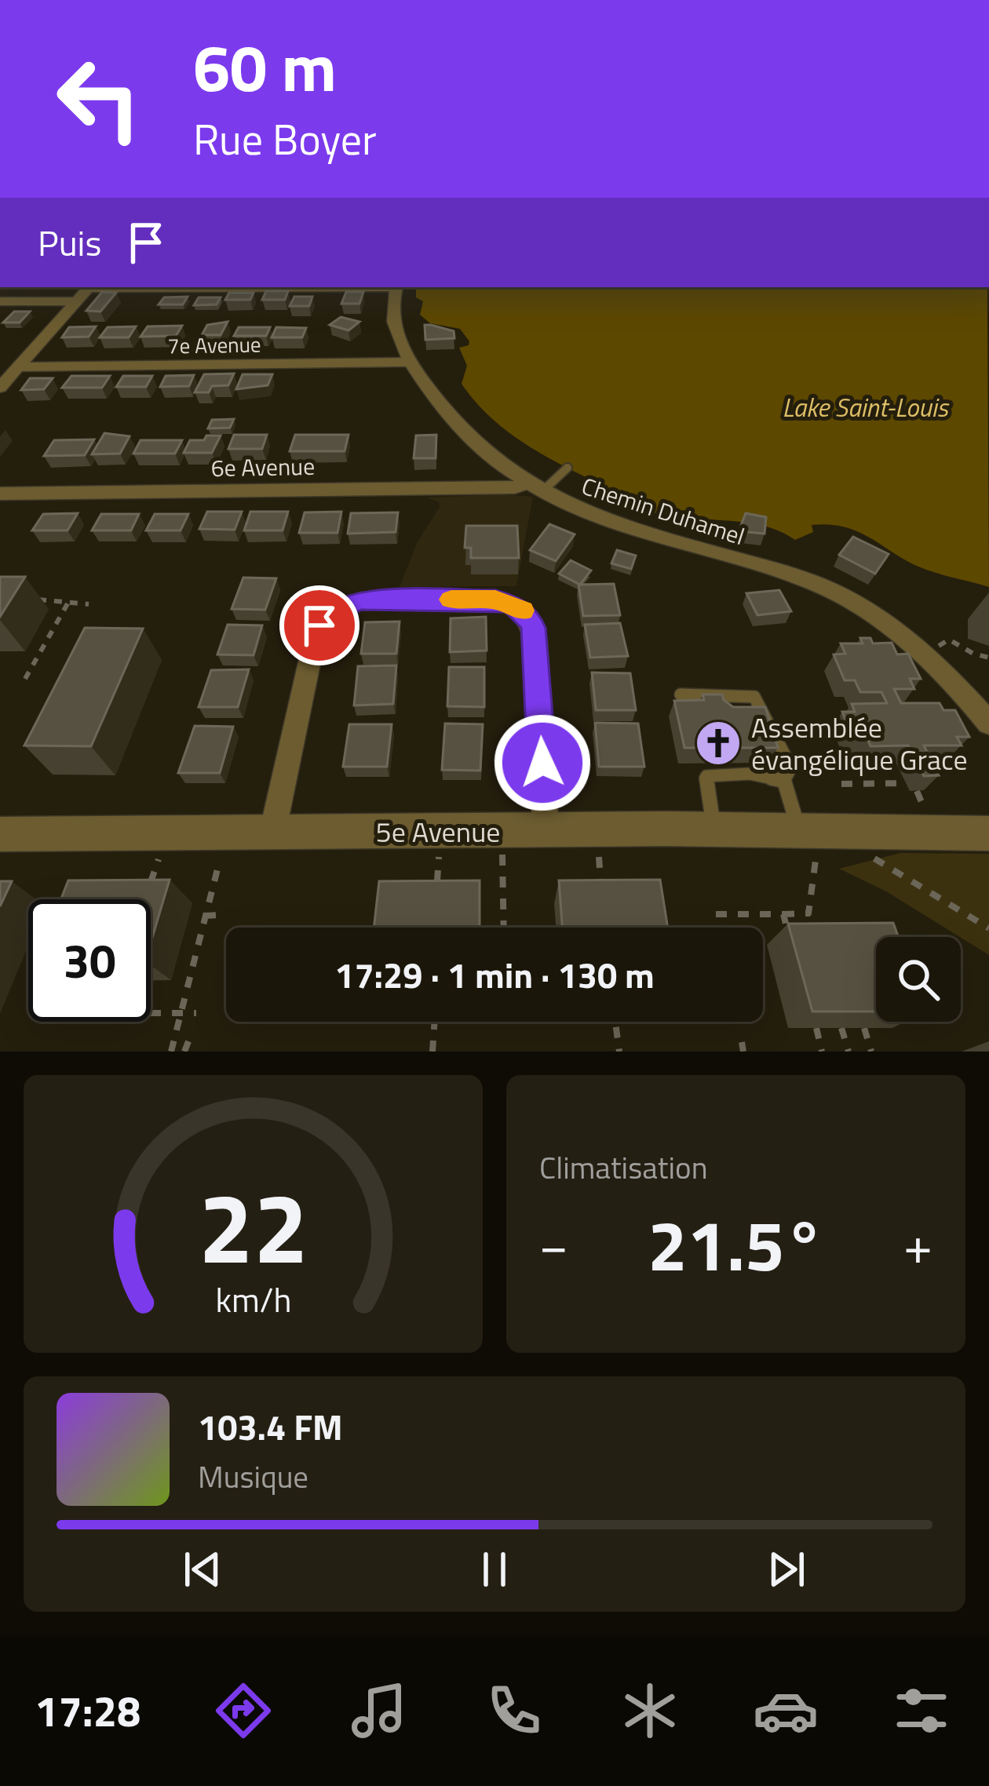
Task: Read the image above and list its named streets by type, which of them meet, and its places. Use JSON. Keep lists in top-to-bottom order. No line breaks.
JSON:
{"streets":{"street":["7e Avenue","6e Avenue","Chemin Duhamel","5e Avenue"]},"crossings":[["7e Avenue","Chemin Duhamel"],["6e Avenue","Chemin Duhamel"]],"water":["Lake Saint-Louis"],"places":{"church":["Assemblée évangélique Grace"]},"page":{"turn":["60 m","Rue Boyer"],"then":"Puis","limit":"30","trip":"17:29 · 1 min · 130 m","tile":"Climatisation","heat":["−","21.5°","+"],"song":["103.4 FM","Musique"],"tabs":"17:28","gauge":["22","km/h"]}}
